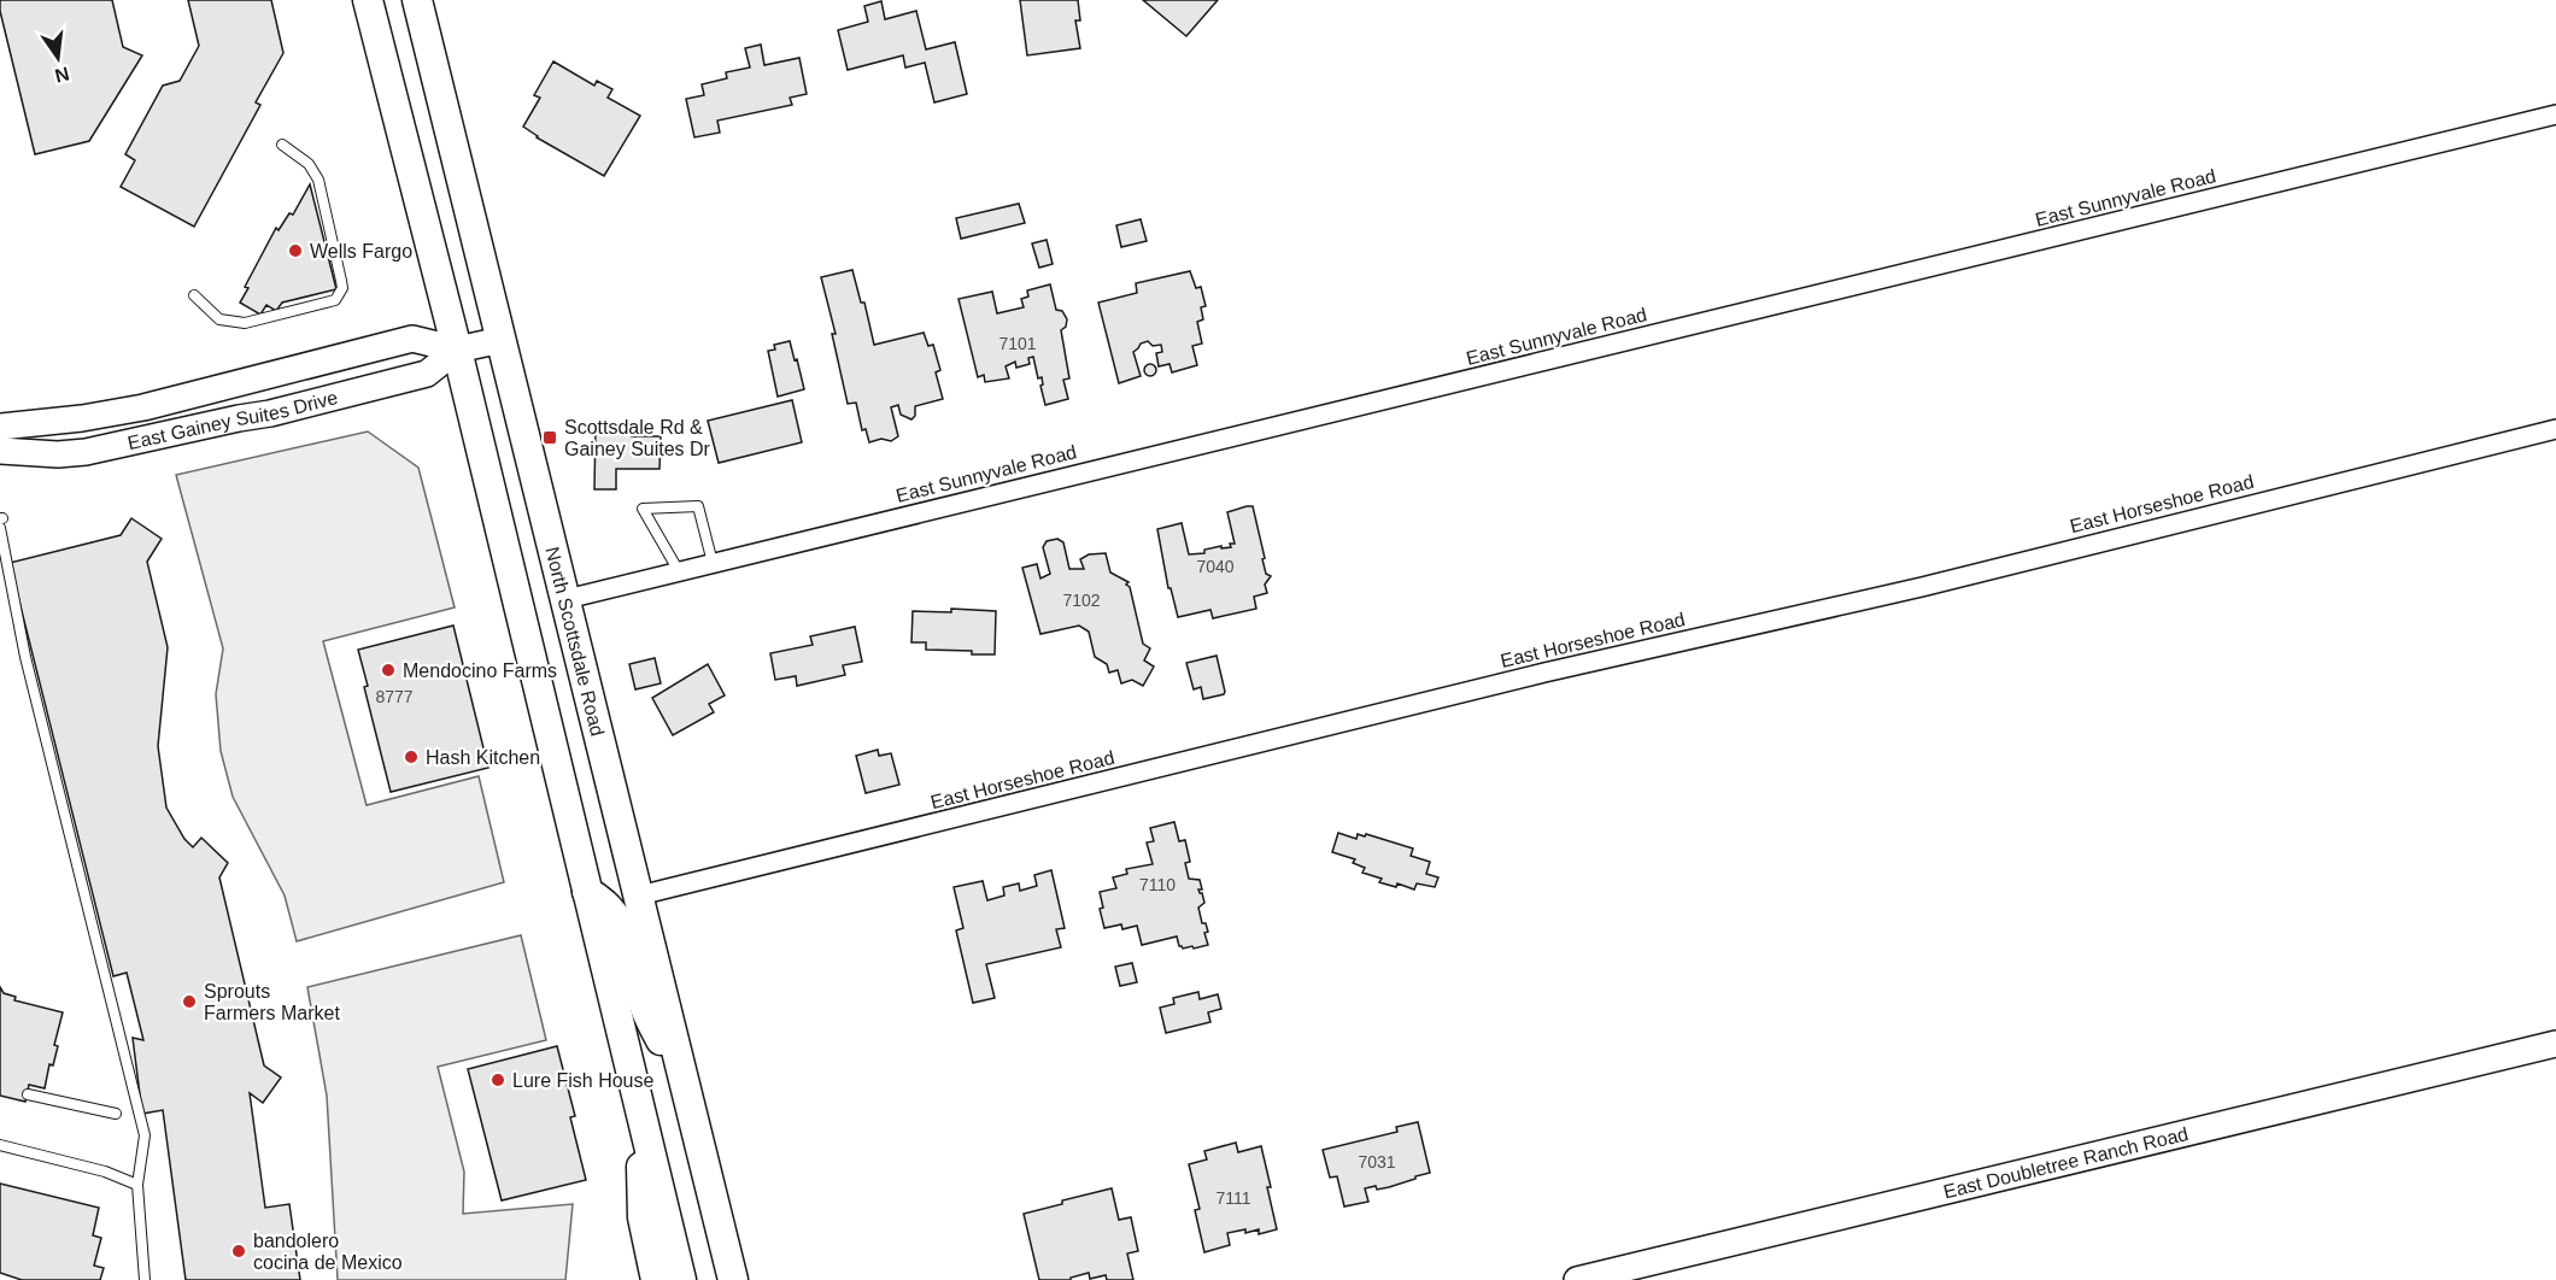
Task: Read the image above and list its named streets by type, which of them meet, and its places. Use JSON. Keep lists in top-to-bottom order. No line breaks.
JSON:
{"streets":{"main road":["East Gainey Suites Drive","North Scottsdale Road","East Doubletree Ranch Road"],"street":["East Sunnyvale Road","East Horseshoe Road"]},"crossings":[["East Sunnyvale Road","North Scottsdale Road"],["East Gainey Suites Drive","North Scottsdale Road"],["East Horseshoe Road","North Scottsdale Road"]],"places":{"other":["Wells Fargo","Mendocino Farms","Hash Kitchen","Sprouts Farmers Market","Lure Fish House","bandolero cocina de Mexico"],"transit":["Scottsdale Rd & Gainey Suites Dr"]},"house_numbers":["7101","7040","7102","8777","7110","7031","7111"],"north":"bottom"}
